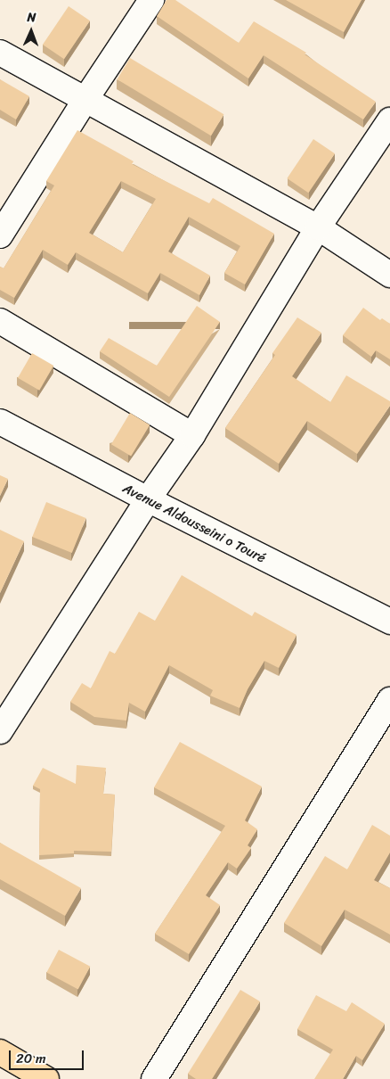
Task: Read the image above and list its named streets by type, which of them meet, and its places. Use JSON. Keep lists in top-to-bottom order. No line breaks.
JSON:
{"streets":{"street":["Avenue Aldousseini o Touré"]},"scale_bar":"20 m","north":"top"}
